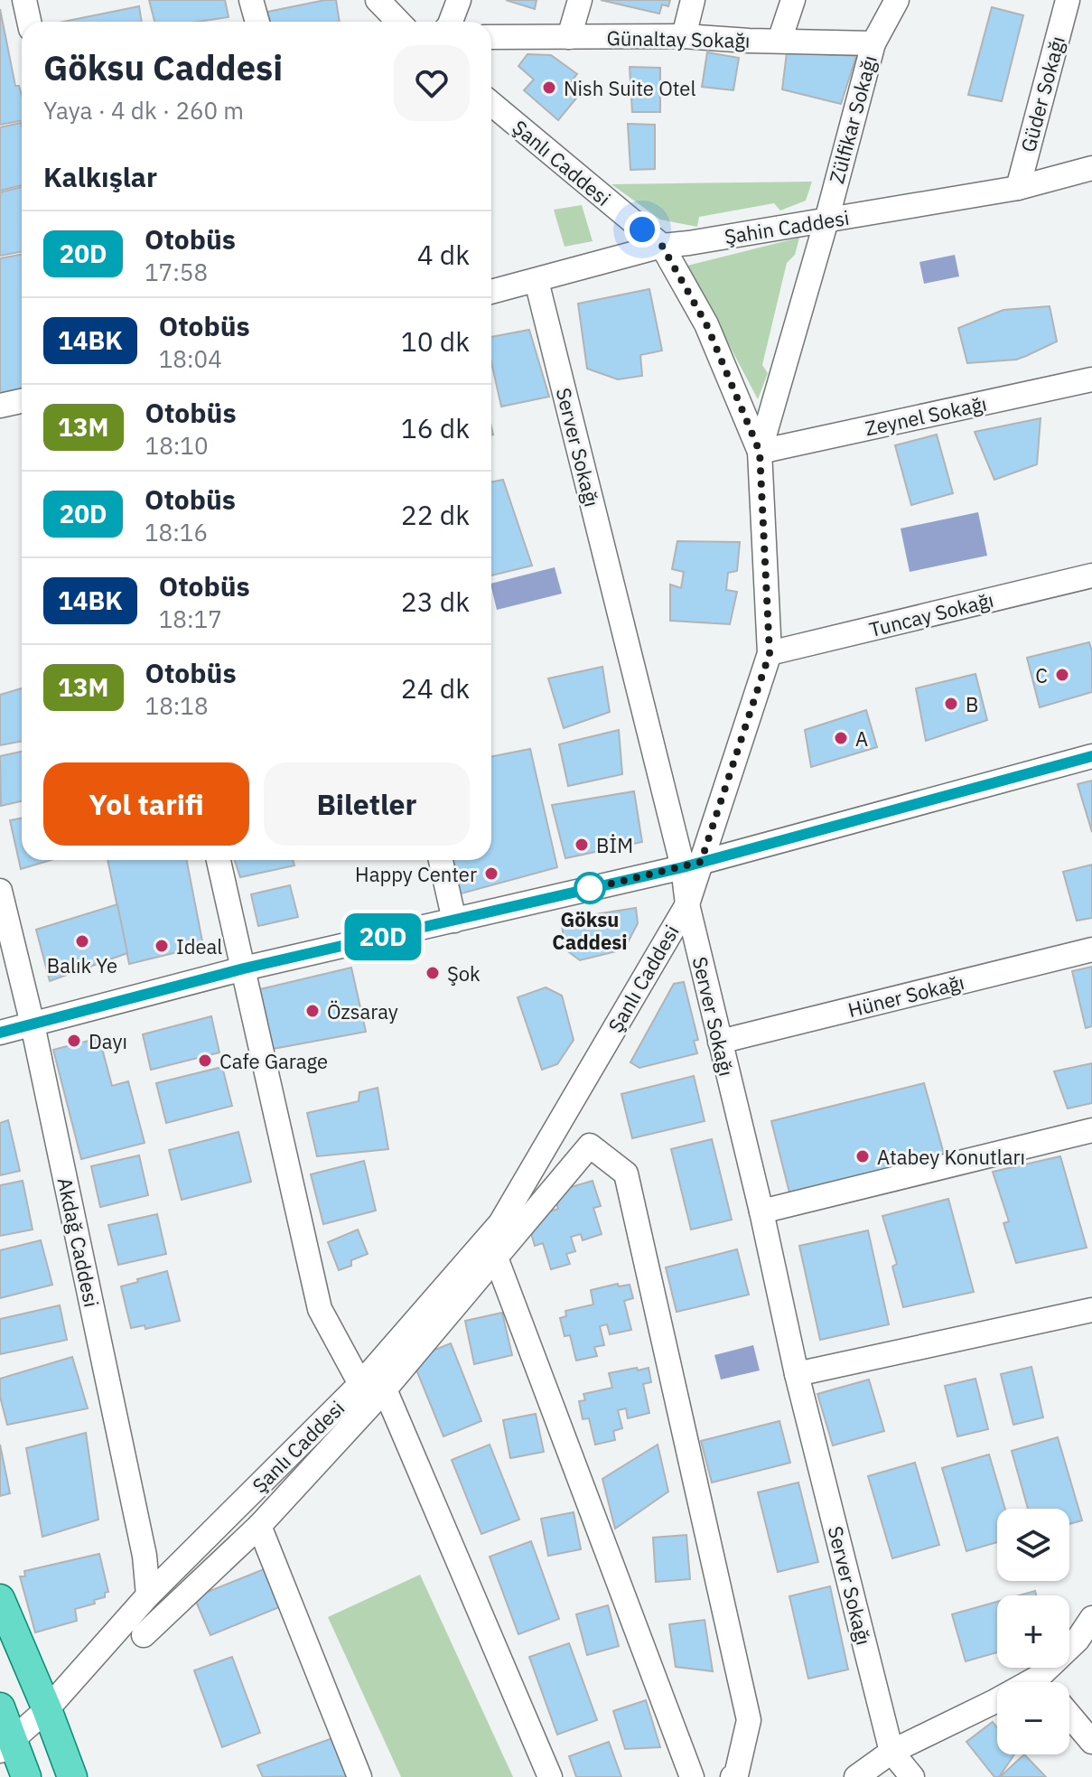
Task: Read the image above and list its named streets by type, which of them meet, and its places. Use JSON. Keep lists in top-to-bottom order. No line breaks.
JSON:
{"streets":{"street":["Günaltay Sokağı","Güder Sokağı","Zülfikar Sokağı","Şanlı Caddesi","Şahin Caddesi","Zeynel Sokağı","Server Sokağı","Tuncay Sokağı","Hüner Sokağı","Akdağ Caddesi"]},"crossings":[["Günaltay Sokağı","Zülfikar Sokağı"],["Güder Sokağı","Şahin Caddesi"],["Zülfikar Sokağı","Şanlı Caddesi"],["Zülfikar Sokağı","Şahin Caddesi"],["Zülfikar Sokağı","Zeynel Sokağı"],["Şanlı Caddesi","Şahin Caddesi"],["Şanlı Caddesi","Zeynel Sokağı"],["Şanlı Caddesi","Server Sokağı"],["Şanlı Caddesi","Tuncay Sokağı"],["Şanlı Caddesi","Akdağ Caddesi"],["Şahin Caddesi","Server Sokağı"],["Server Sokağı","Hüner Sokağı"]],"places":["Nish Suite Otel","C","B","A","BİM","Happy Center","Göksu Caddesi","Balık Ye","Ideal","Şok","Özsaray","Dayı","Cafe Garage","Atabey Konutları"],"lines":["bus line 20D"],"page":{"on_map":"20D","heading":[["Göksu Caddesi","Yaya · 4 dk · 260 m"],"Kalkışlar"],"list":[{"mark":"20D","name":"Otobüs","note":"17:58","value":"4 dk"},{"mark":"14BK","name":"Otobüs","note":"18:04","value":"10 dk"},{"mark":"13M","name":"Otobüs","note":"18:10","value":"16 dk"},{"mark":"20D","name":"Otobüs","note":"18:16","value":"22 dk"},{"mark":"14BK","name":"Otobüs","note":"18:17","value":"23 dk"},{"mark":"13M","name":"Otobüs","note":"18:18","value":"24 dk"}],"buttons":["Yol tarifi","Biletler"],"map_buttons":["+","−"]}}
